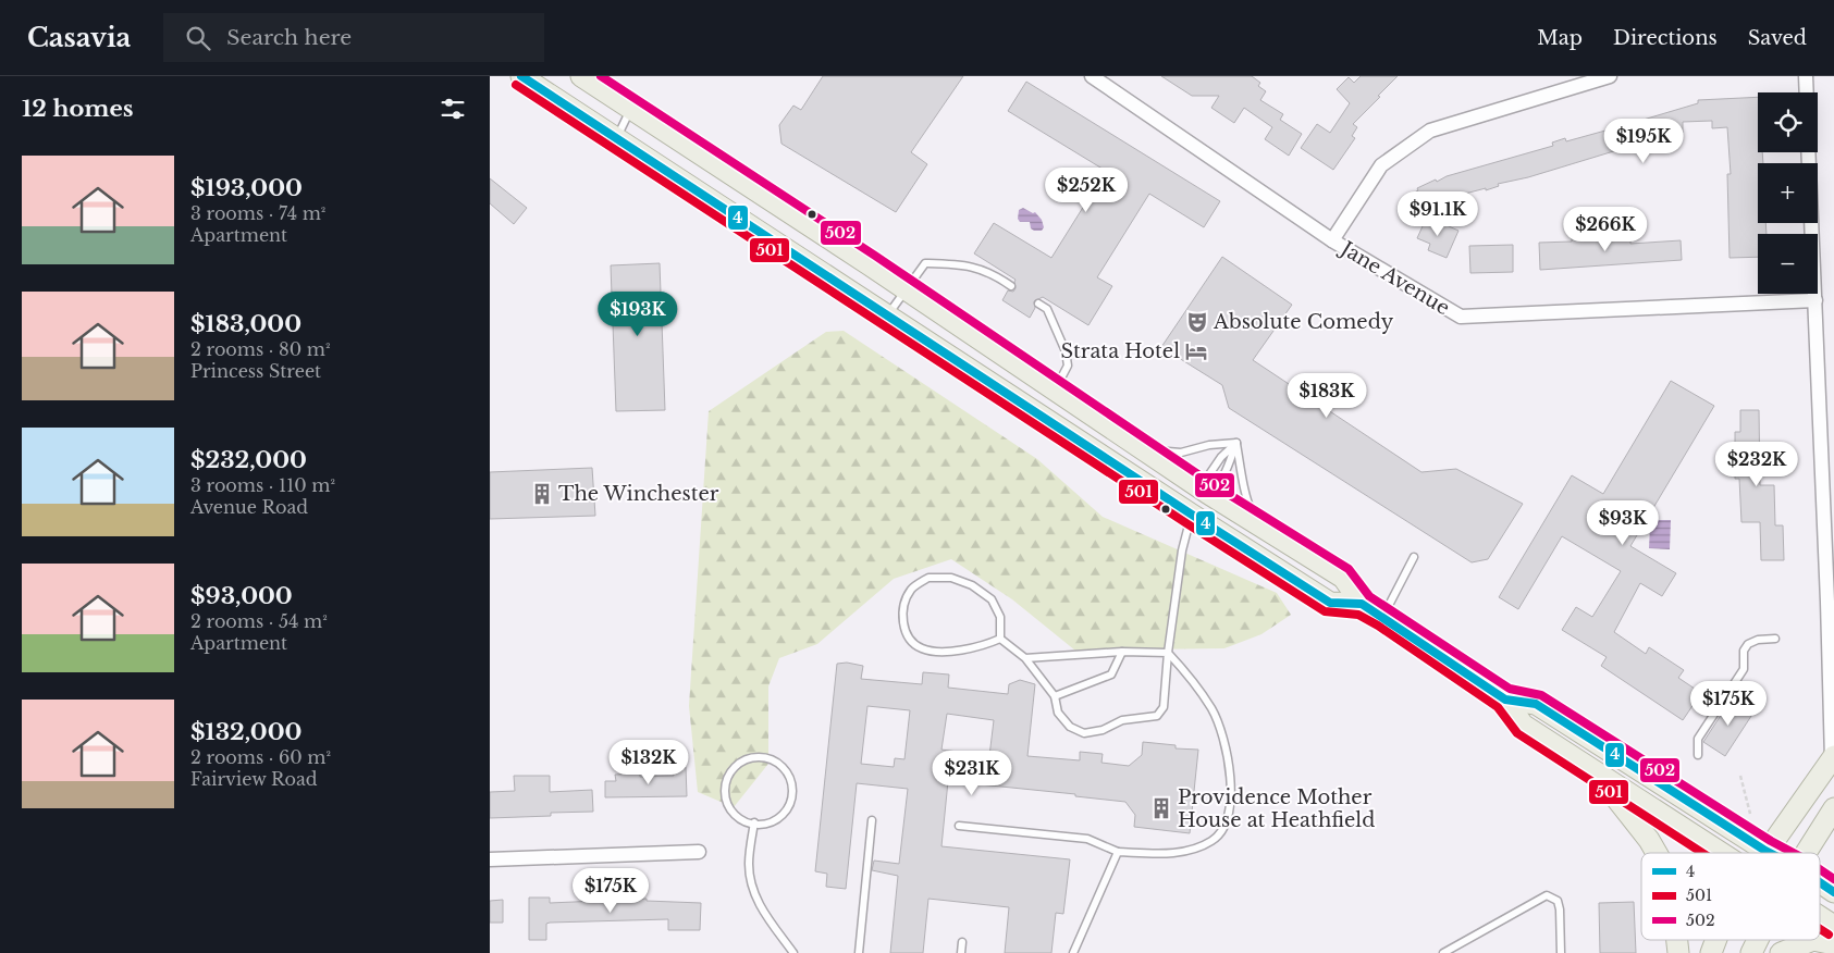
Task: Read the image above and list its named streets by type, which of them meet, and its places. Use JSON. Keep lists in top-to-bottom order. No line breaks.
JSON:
{"streets":{"street":["Jane Avenue"]},"places":{"theatre":["Absolute Comedy"],"hotel":["Strata Hotel"],"building":["The Winchester","Providence Mother House at Heathfield"]},"lines":["transit line 4","transit line 502","transit line 501"],"legend":["4","501","502"],"page":{"header":"Casavia","search":"Search here","nav":["Map","Directions","Saved"],"heading":"12 homes","map_buttons":["+","−"],"price":["$195K","$252K","$91.1K","$266K","$193K","$183K","$232K","$93K","$175K","$132K","$231K","$175K"],"list":[{"name":"$193,000","note":"3 rooms · 74 m² · Apartment"},{"name":"$183,000","note":"2 rooms · 80 m² · Princess Street"},{"name":"$232,000","note":"3 rooms · 110 m² · Avenue Road"},{"name":"$93,000","note":"2 rooms · 54 m² · Apartment"},{"name":"$132,000","note":"2 rooms · 60 m² · Fairview Road"}]}}
